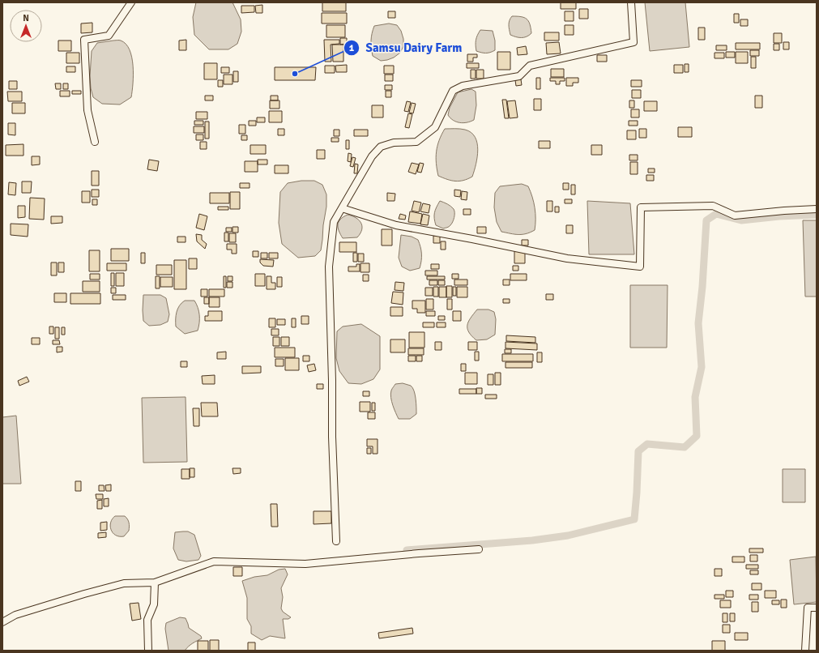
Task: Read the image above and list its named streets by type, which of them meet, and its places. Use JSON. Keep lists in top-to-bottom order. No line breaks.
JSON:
{"places":["Samsu Dairy Farm"],"north":"top"}
